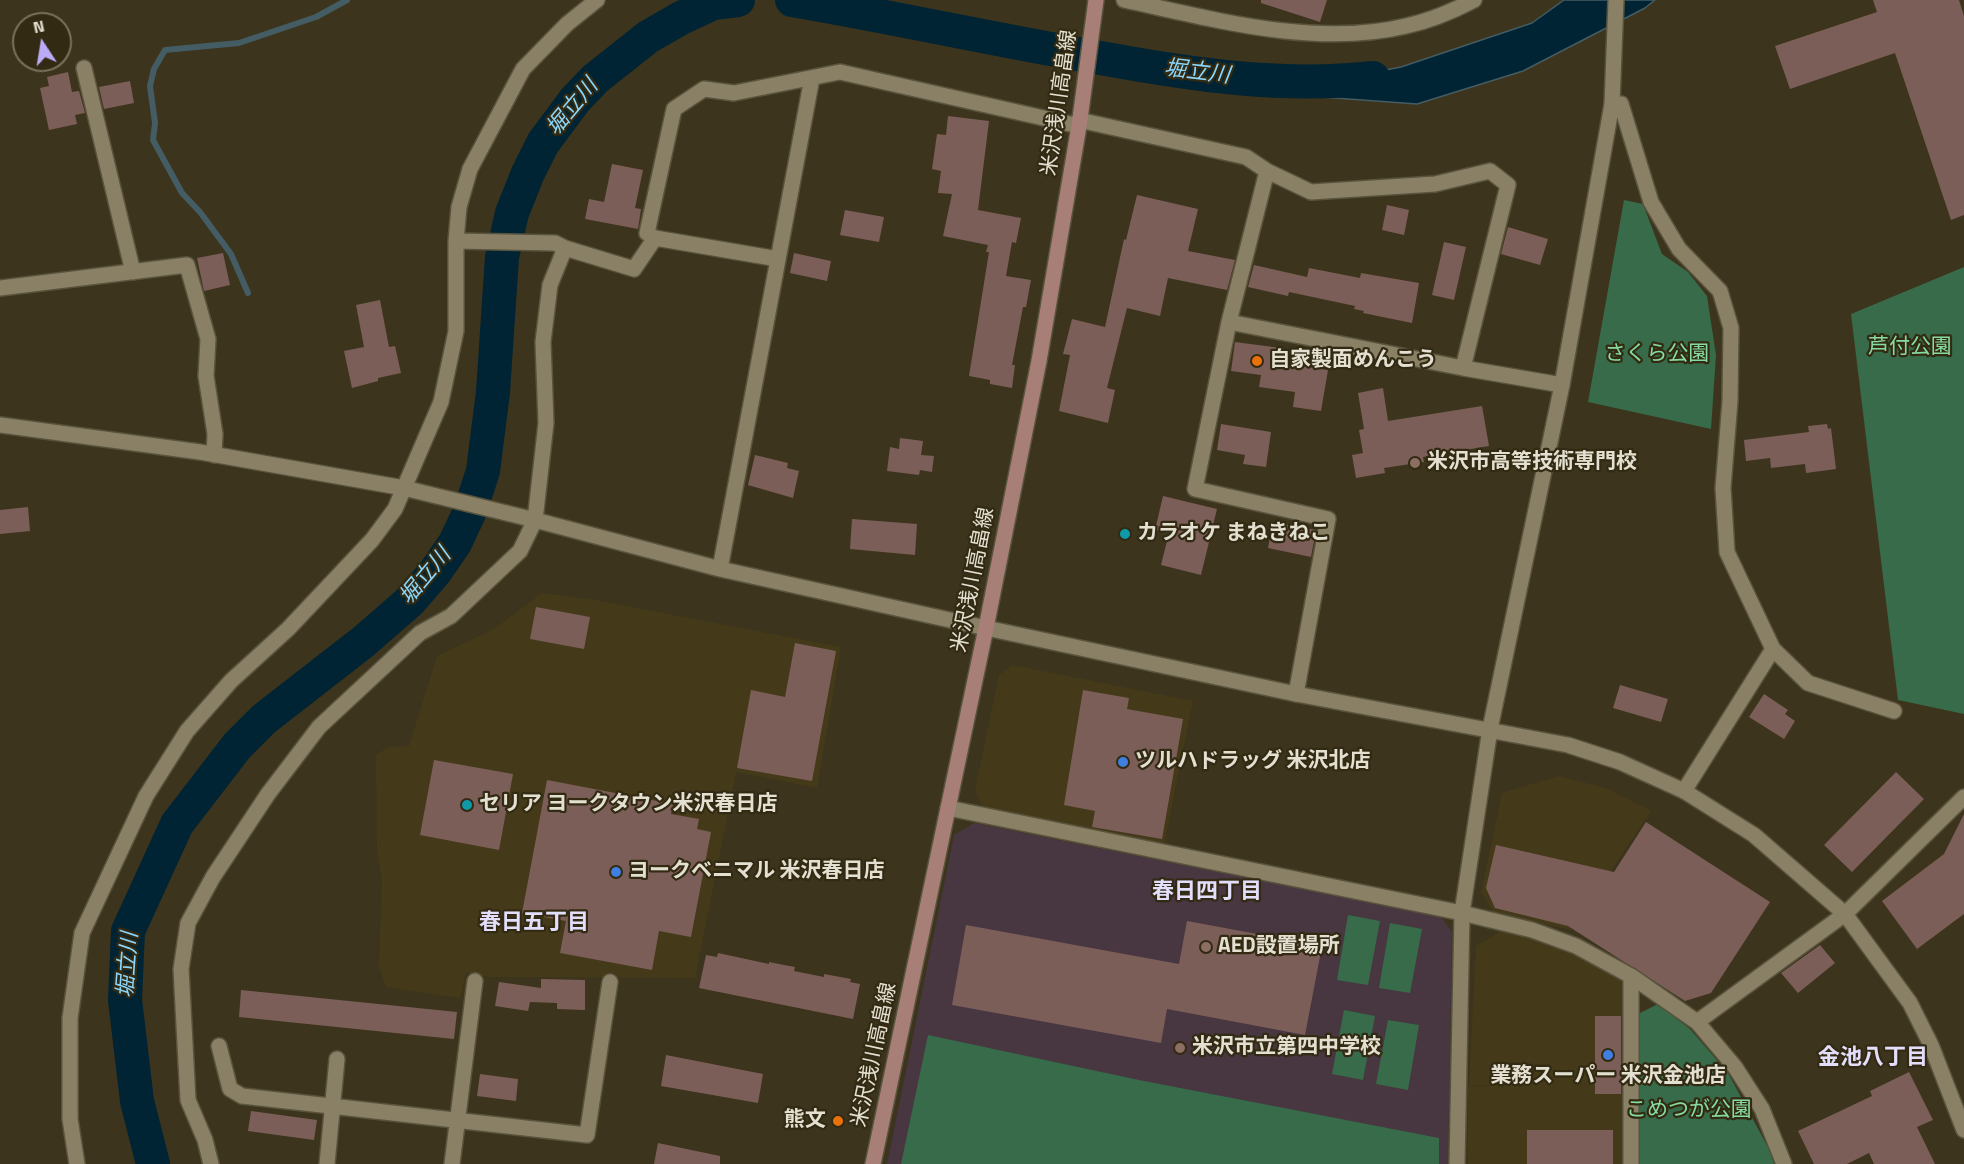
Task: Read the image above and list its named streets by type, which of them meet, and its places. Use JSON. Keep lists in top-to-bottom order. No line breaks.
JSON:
{"streets":{"main road":["米沢浅川高畠線"]},"districts":["春日四丁目","春日五丁目","金池八丁目"],"water":["堀立川"],"parks":["芦付公園","さくら公園","こめつが公園"],"places":["自家製面めんこう","米沢市高等技術専門校","カラオケ まねきねこ","ツルハドラッグ 米沢北店","セリア ヨークタウン米沢春日店","ヨークベニマル 米沢春日店","AED設置場所","米沢市立第四中学校","業務スーパー 米沢金池店","熊文"],"north":"top"}
